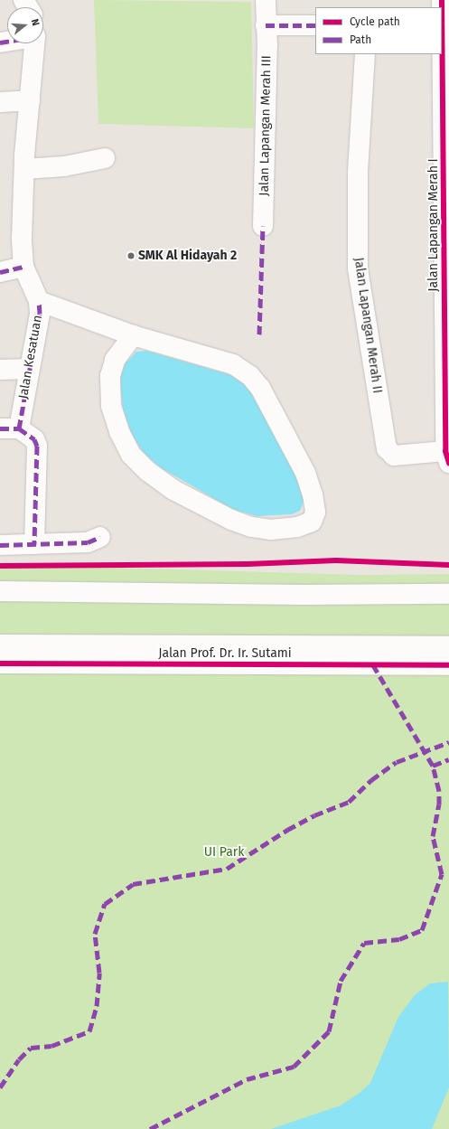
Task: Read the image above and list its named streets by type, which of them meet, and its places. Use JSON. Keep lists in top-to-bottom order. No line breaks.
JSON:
{"streets":{"street":["Jalan Lapangan Merah III","Jalan Lapangan Merah I","Jalan Lapangan Merah II","Jalan Kesatuan","Jalan Prof. Dr. Ir. Sutami"]},"crossings":[["Jalan Lapangan Merah I","Jalan Lapangan Merah II"]],"parks":["UI Park"],"places":["SMK Al Hidayah 2"],"legend":["Cycle path","Path"],"north":"right"}
